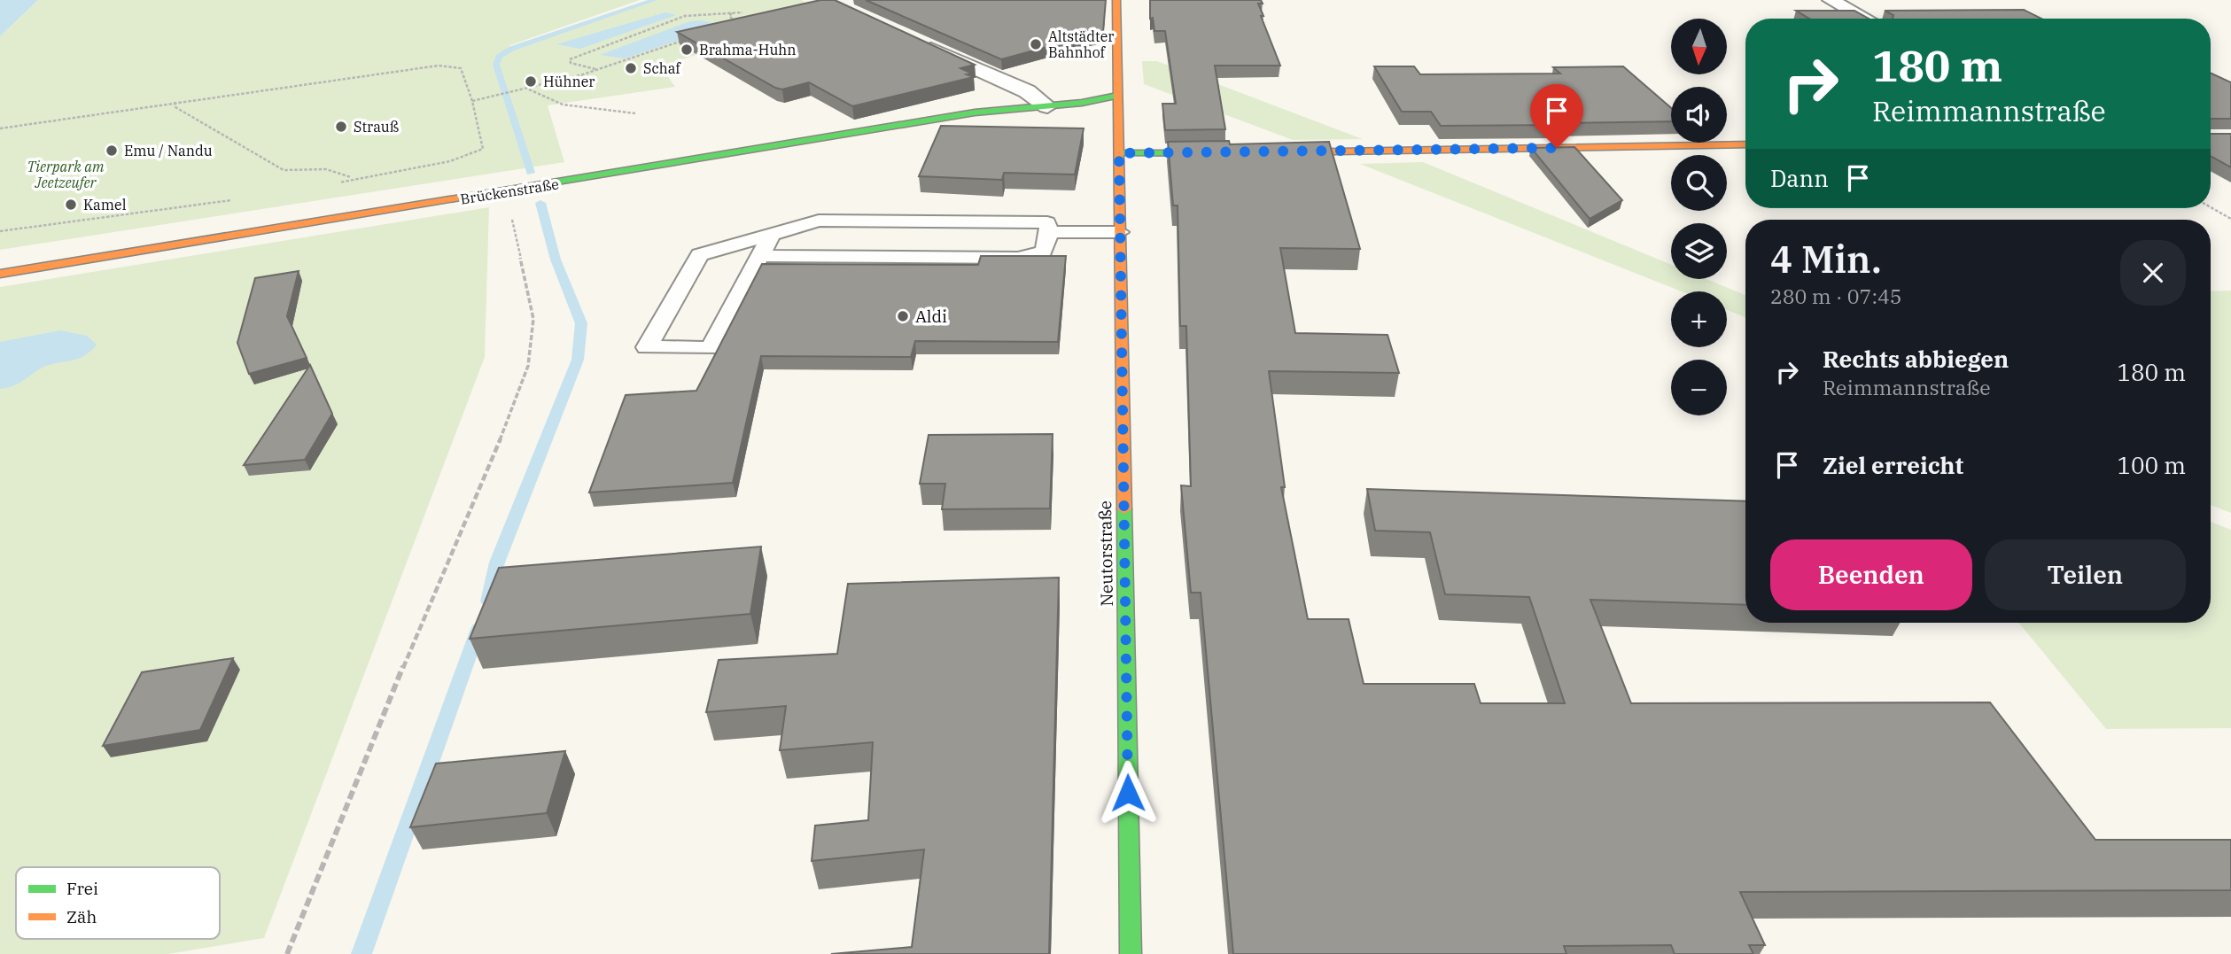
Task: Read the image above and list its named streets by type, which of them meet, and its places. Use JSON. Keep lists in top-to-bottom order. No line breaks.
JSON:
{"streets":{"street":["Brückenstraße","Neutorstraße"]},"crossings":[["Brückenstraße","Neutorstraße"]],"parks":["Tierpark am Jeetzeufer"],"places":["Altstädter Bahnhof","Brahma-Huhn","Schaf","Hühner","Strauß","Emu / Nandu","Kamel","Aldi"],"legend":["Frei","Zäh"],"north":"bottom","page":{"map_buttons":["+","−"],"turn":["180 m","Reimmannstraße"],"then":"Dann","heading":["4 Min.","280 m · 07:45"],"list":[{"name":"Rechts abbiegen","note":"Reimmannstraße","value":"180 m"},{"name":"Ziel erreicht","value":"100 m"}],"buttons":["Beenden","Teilen"]}}
